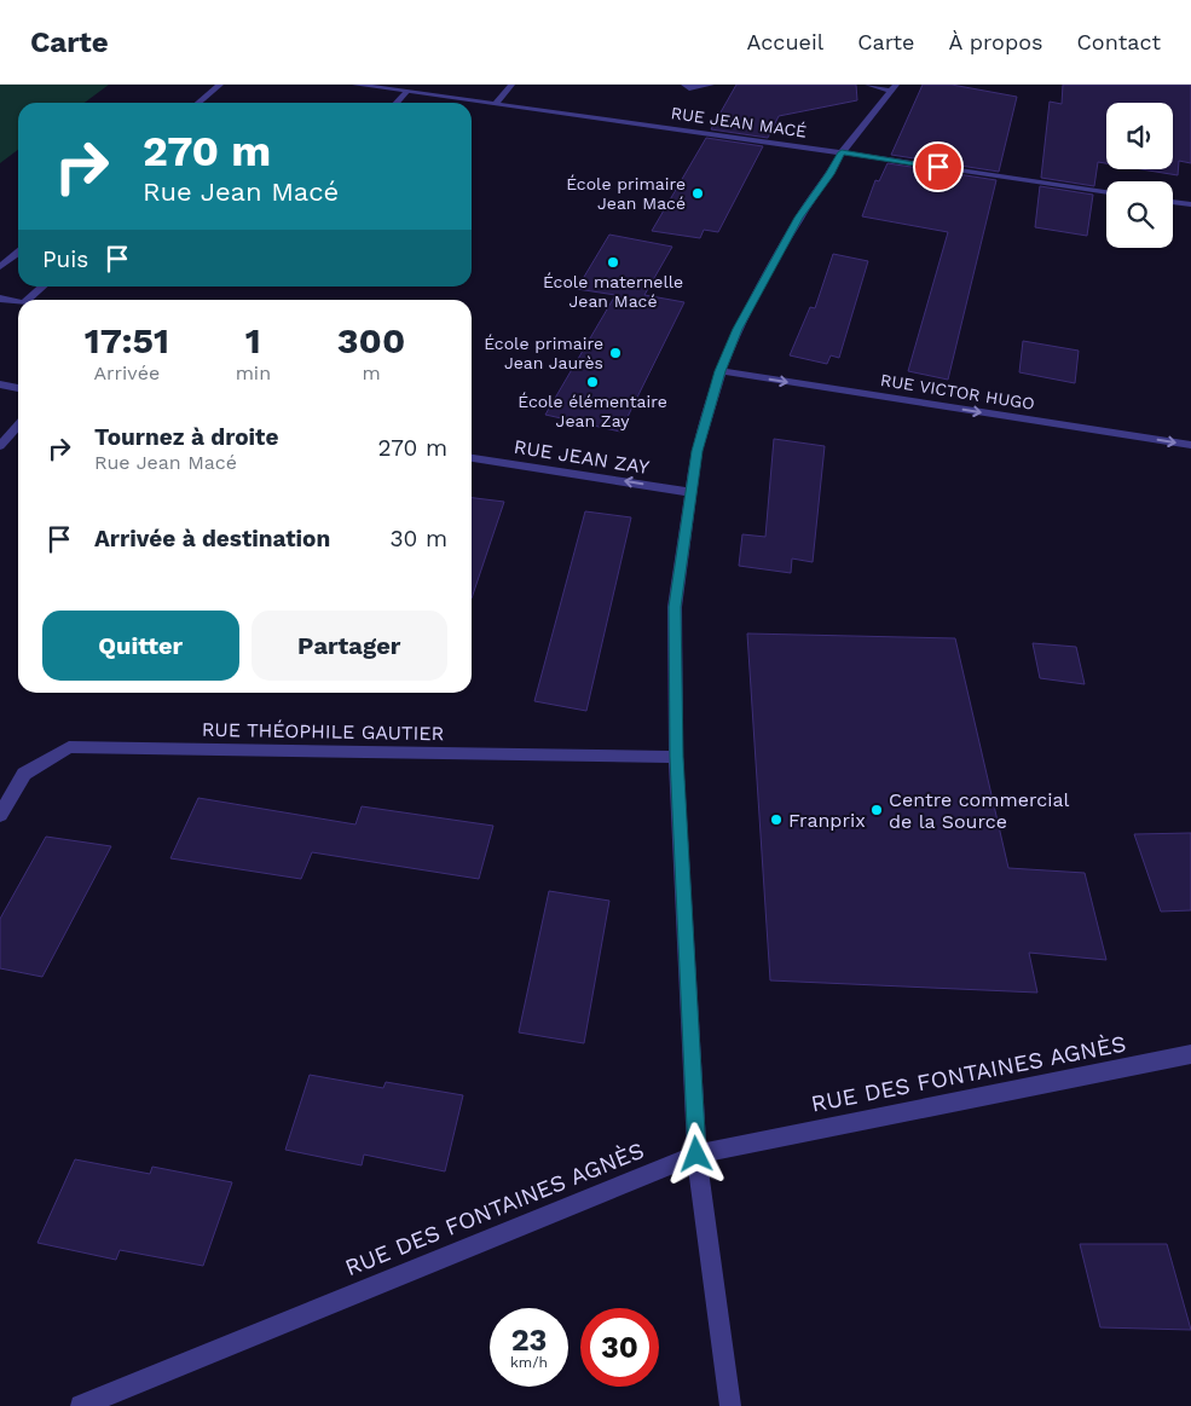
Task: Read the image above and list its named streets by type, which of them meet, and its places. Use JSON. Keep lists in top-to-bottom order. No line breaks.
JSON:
{"streets":{"street":["RUE JEAN MACÉ","RUE VICTOR HUGO","RUE JEAN ZAY","RUE THÉOPHILE GAUTIER","RUE DES FONTAINES AGNÈS"]},"one_way":["RUE VICTOR HUGO","RUE JEAN ZAY"],"places":["École primaire Jean Macé","École maternelle Jean Macé","École primaire Jean Jaurès","École élémentaire Jean Zay","Centre commercial de la Source","Franprix"],"page":{"header":"Carte","nav":["Accueil","Carte","À propos","Contact"],"turn":["270 m","Rue Jean Macé"],"then":"Puis","eta":["17:51","Arrivée","1","min","300","m"],"list":[{"name":"Tournez à droite","note":"Rue Jean Macé","value":"270 m"},{"name":"Arrivée à destination","value":"30 m"}],"buttons":["Quitter","Partager"],"speed":"23 km/h","limit":"30"}}
